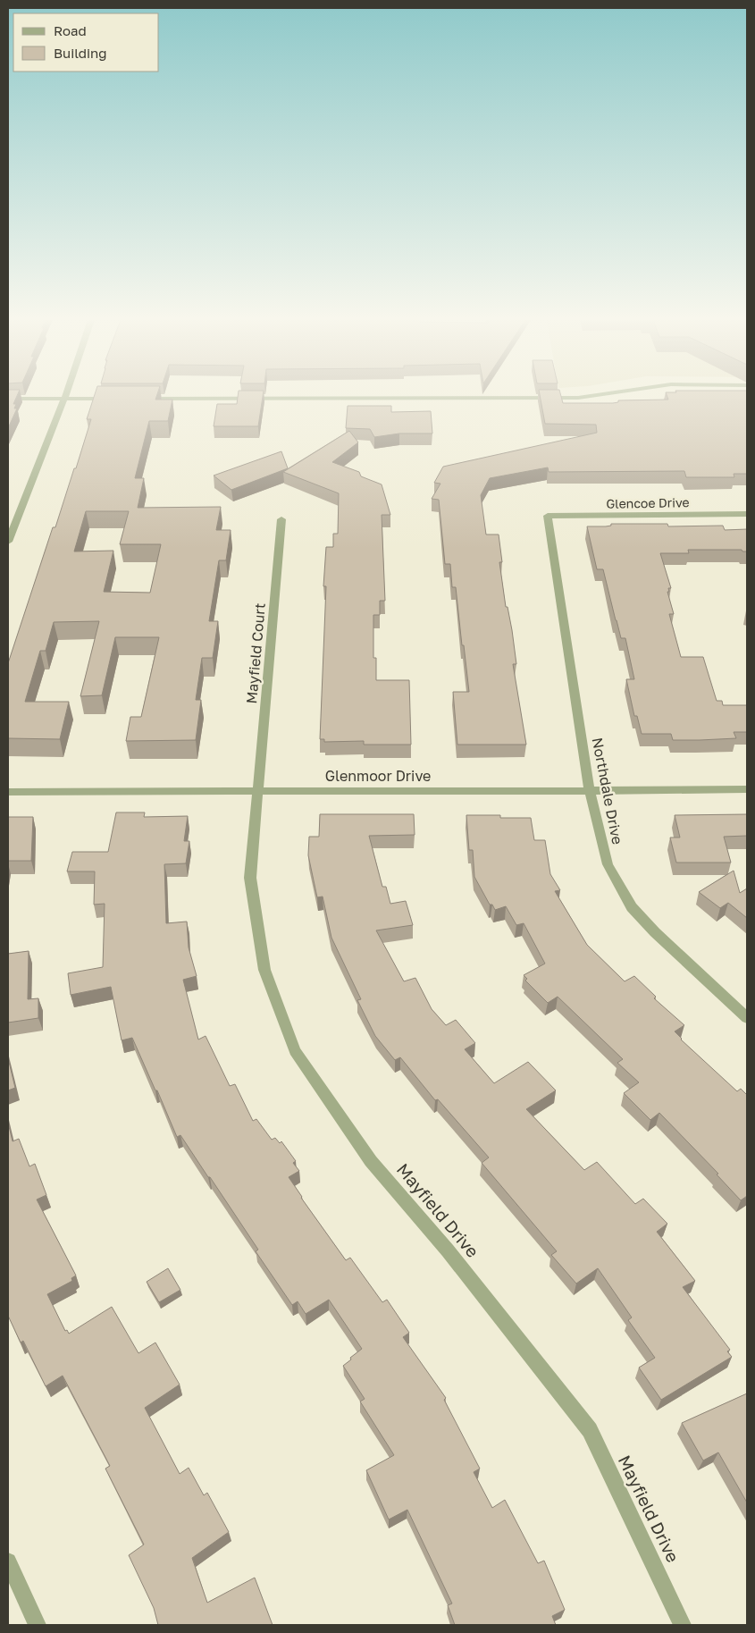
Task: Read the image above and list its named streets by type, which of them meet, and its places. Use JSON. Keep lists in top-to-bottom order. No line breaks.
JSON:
{"streets":{"street":["Glencoe Drive","Mayfield Court","Glenmoor Drive","Northdale Drive","Mayfield Drive"]},"crossings":[["Glencoe Drive","Northdale Drive"],["Mayfield Court","Glenmoor Drive"],["Mayfield Court","Mayfield Drive"],["Glenmoor Drive","Northdale Drive"],["Glenmoor Drive","Mayfield Drive"]],"legend":["Road","Building"]}
